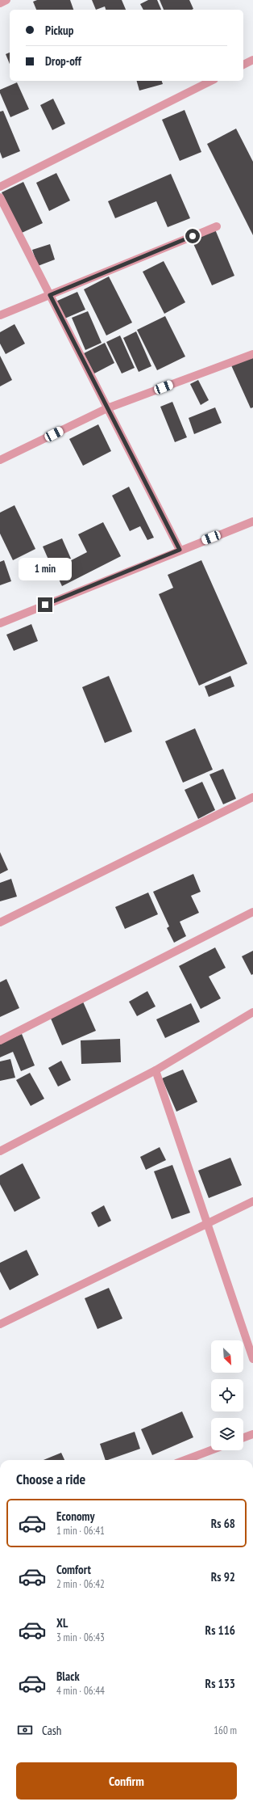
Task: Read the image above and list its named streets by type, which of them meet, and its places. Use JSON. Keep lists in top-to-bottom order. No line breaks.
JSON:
{"north":"bottom right","page":{"banner":["Pickup","Drop-off"],"bubble":"1 min","heading":"Choose a ride","list":[{"name":"Economy","note":"1 min · 06:41","value":"Rs 68"},{"name":"Comfort","note":"2 min · 06:42","value":"Rs 92"},{"name":"XL","note":"3 min · 06:43","value":"Rs 116"},{"name":"Black","note":"4 min · 06:44","value":"Rs 133"}],"pay":["Cash","160 m"],"buttons":"Confirm"}}
